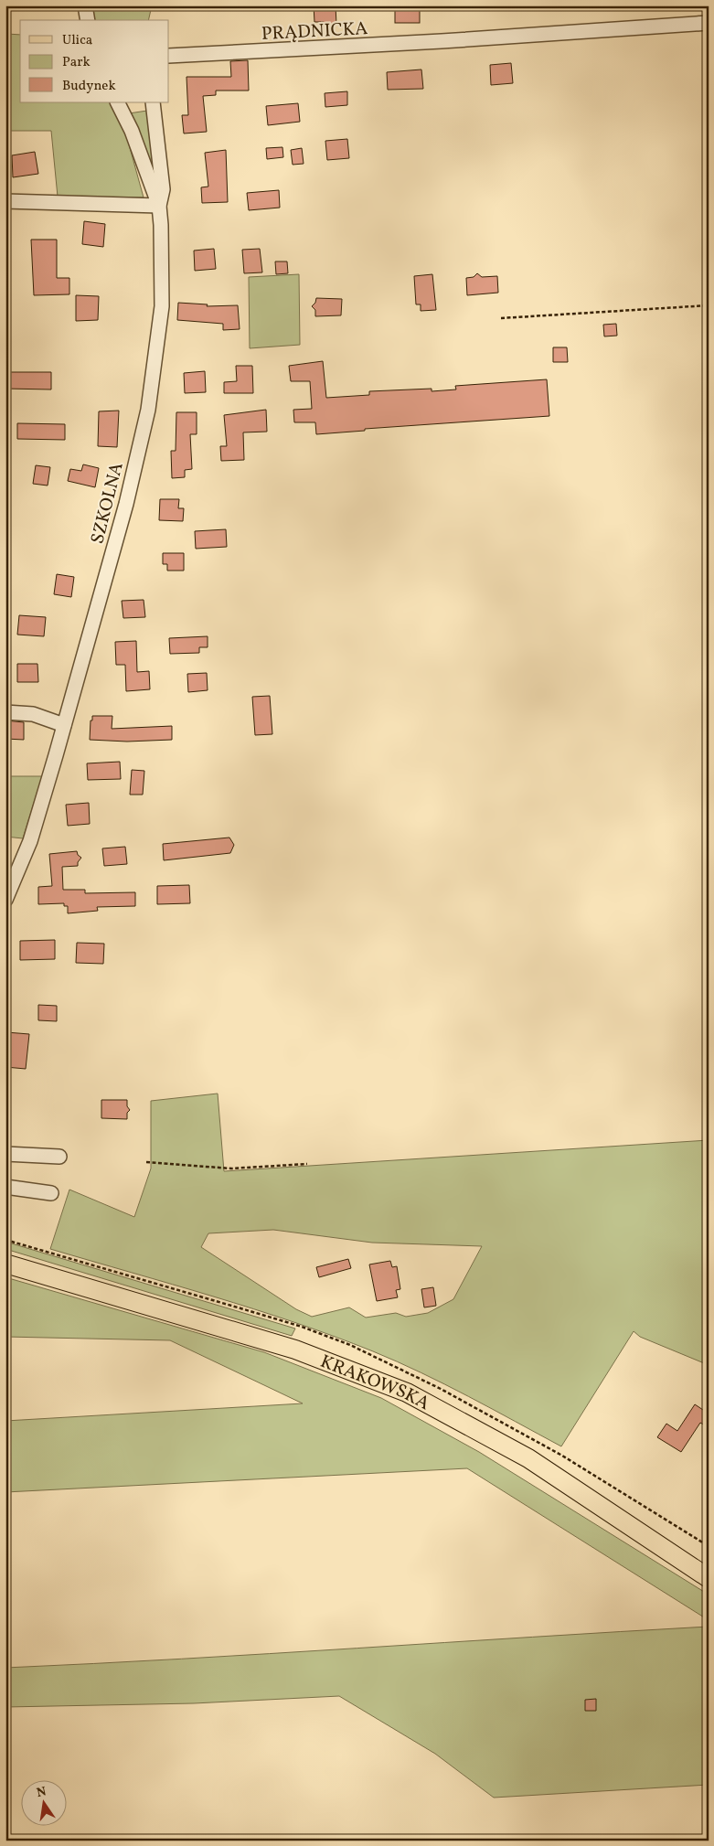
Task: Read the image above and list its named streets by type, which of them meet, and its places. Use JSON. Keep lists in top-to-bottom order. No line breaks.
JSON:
{"streets":{"main road":["KRAKOWSKA"],"street":["PRĄDNICKA","SZKOLNA"]},"legend":["Ulica","Park","Budynek"],"north":"top"}
